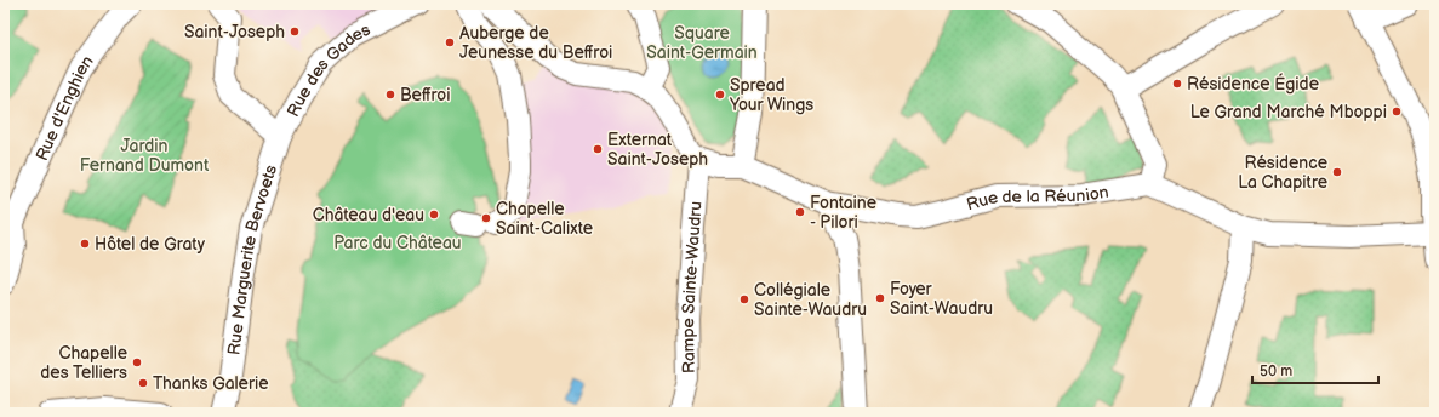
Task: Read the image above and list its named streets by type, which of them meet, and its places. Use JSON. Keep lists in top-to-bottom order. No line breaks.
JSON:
{"streets":{"street":["Rue des Gades","Rue d'Enghien","Rue de la Réunion","Rue Marguerite Bervoets","Rampe Sainte-Waudru"]},"crossings":[["Rue des Gades","Rue Marguerite Bervoets"]],"parks":["Square Saint-Germain","Jardin Fernand Dumont","Parc du Château"],"places":["Saint-Joseph","Auberge de Jeunesse du Beffroi","Résidence Égide","Beffroi","Spread Your Wings","Le Grand Marché Mboppi","Externat Saint-Joseph","Résidence La Chapitre","Fontaine - Pilori","Château d'eau","Chapelle Saint-Calixte","Hôtel de Graty","Foyer Saint-Waudru","Collégiale Sainte-Waudru","Chapelle des Telliers","Thanks Galerie"],"scale_bar":"50 m"}
